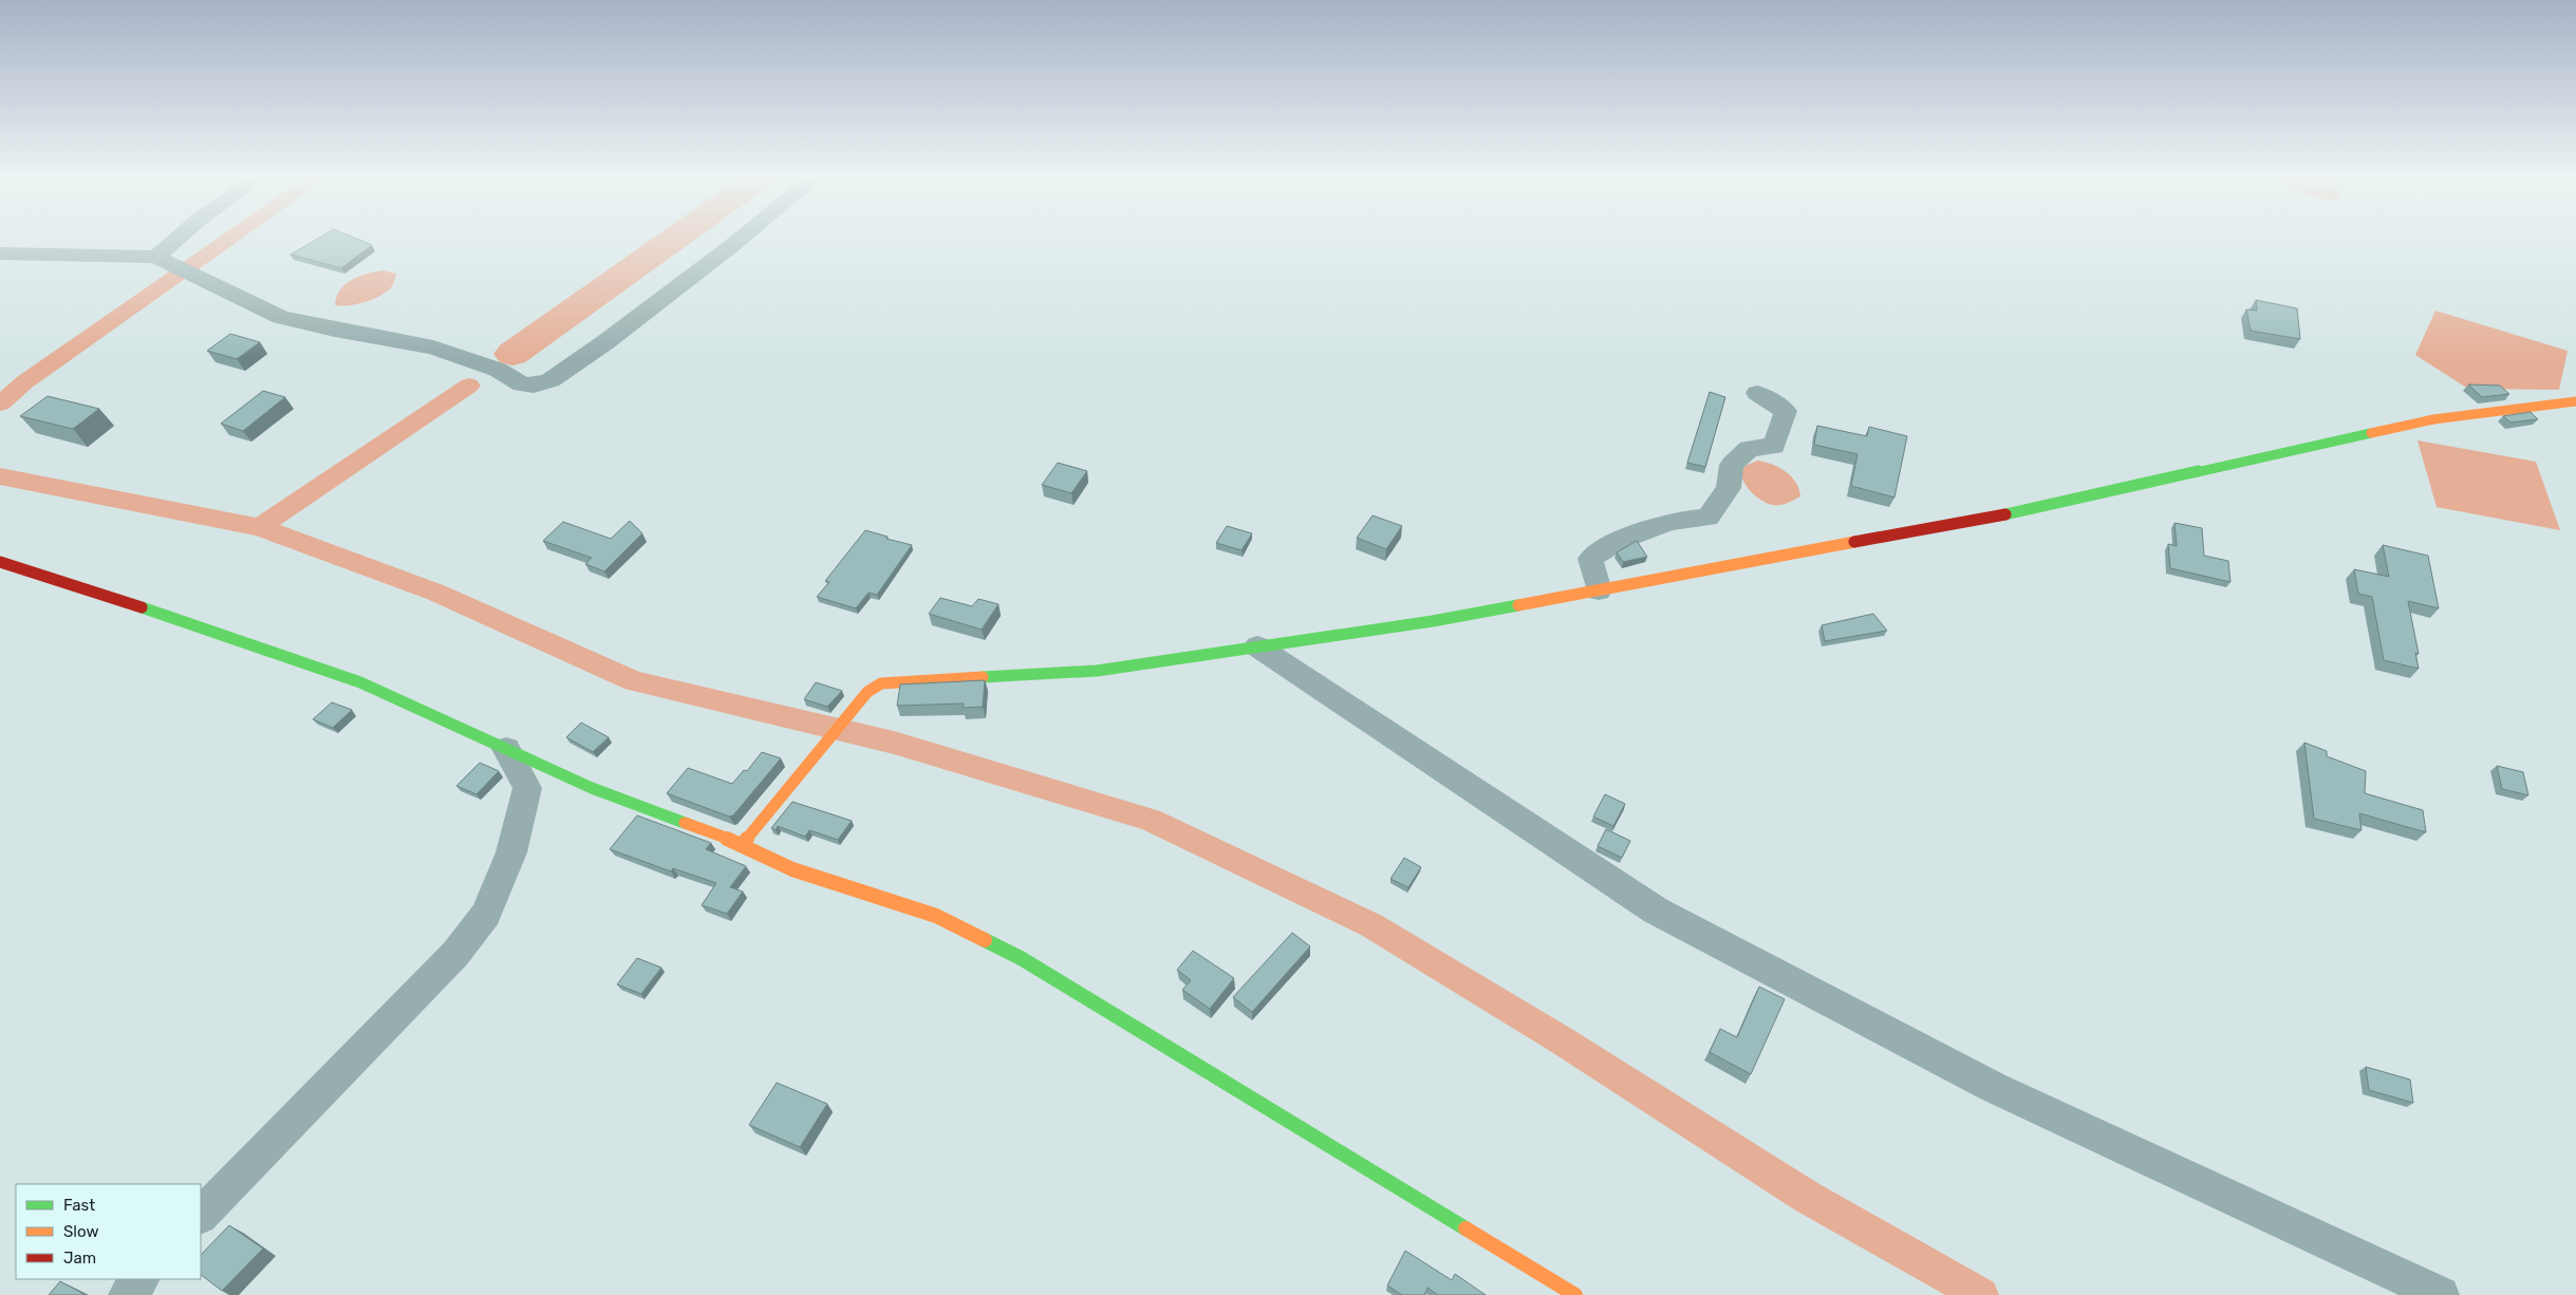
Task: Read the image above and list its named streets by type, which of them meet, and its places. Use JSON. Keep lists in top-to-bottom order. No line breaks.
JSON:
{"legend":["Fast","Slow","Jam"]}
